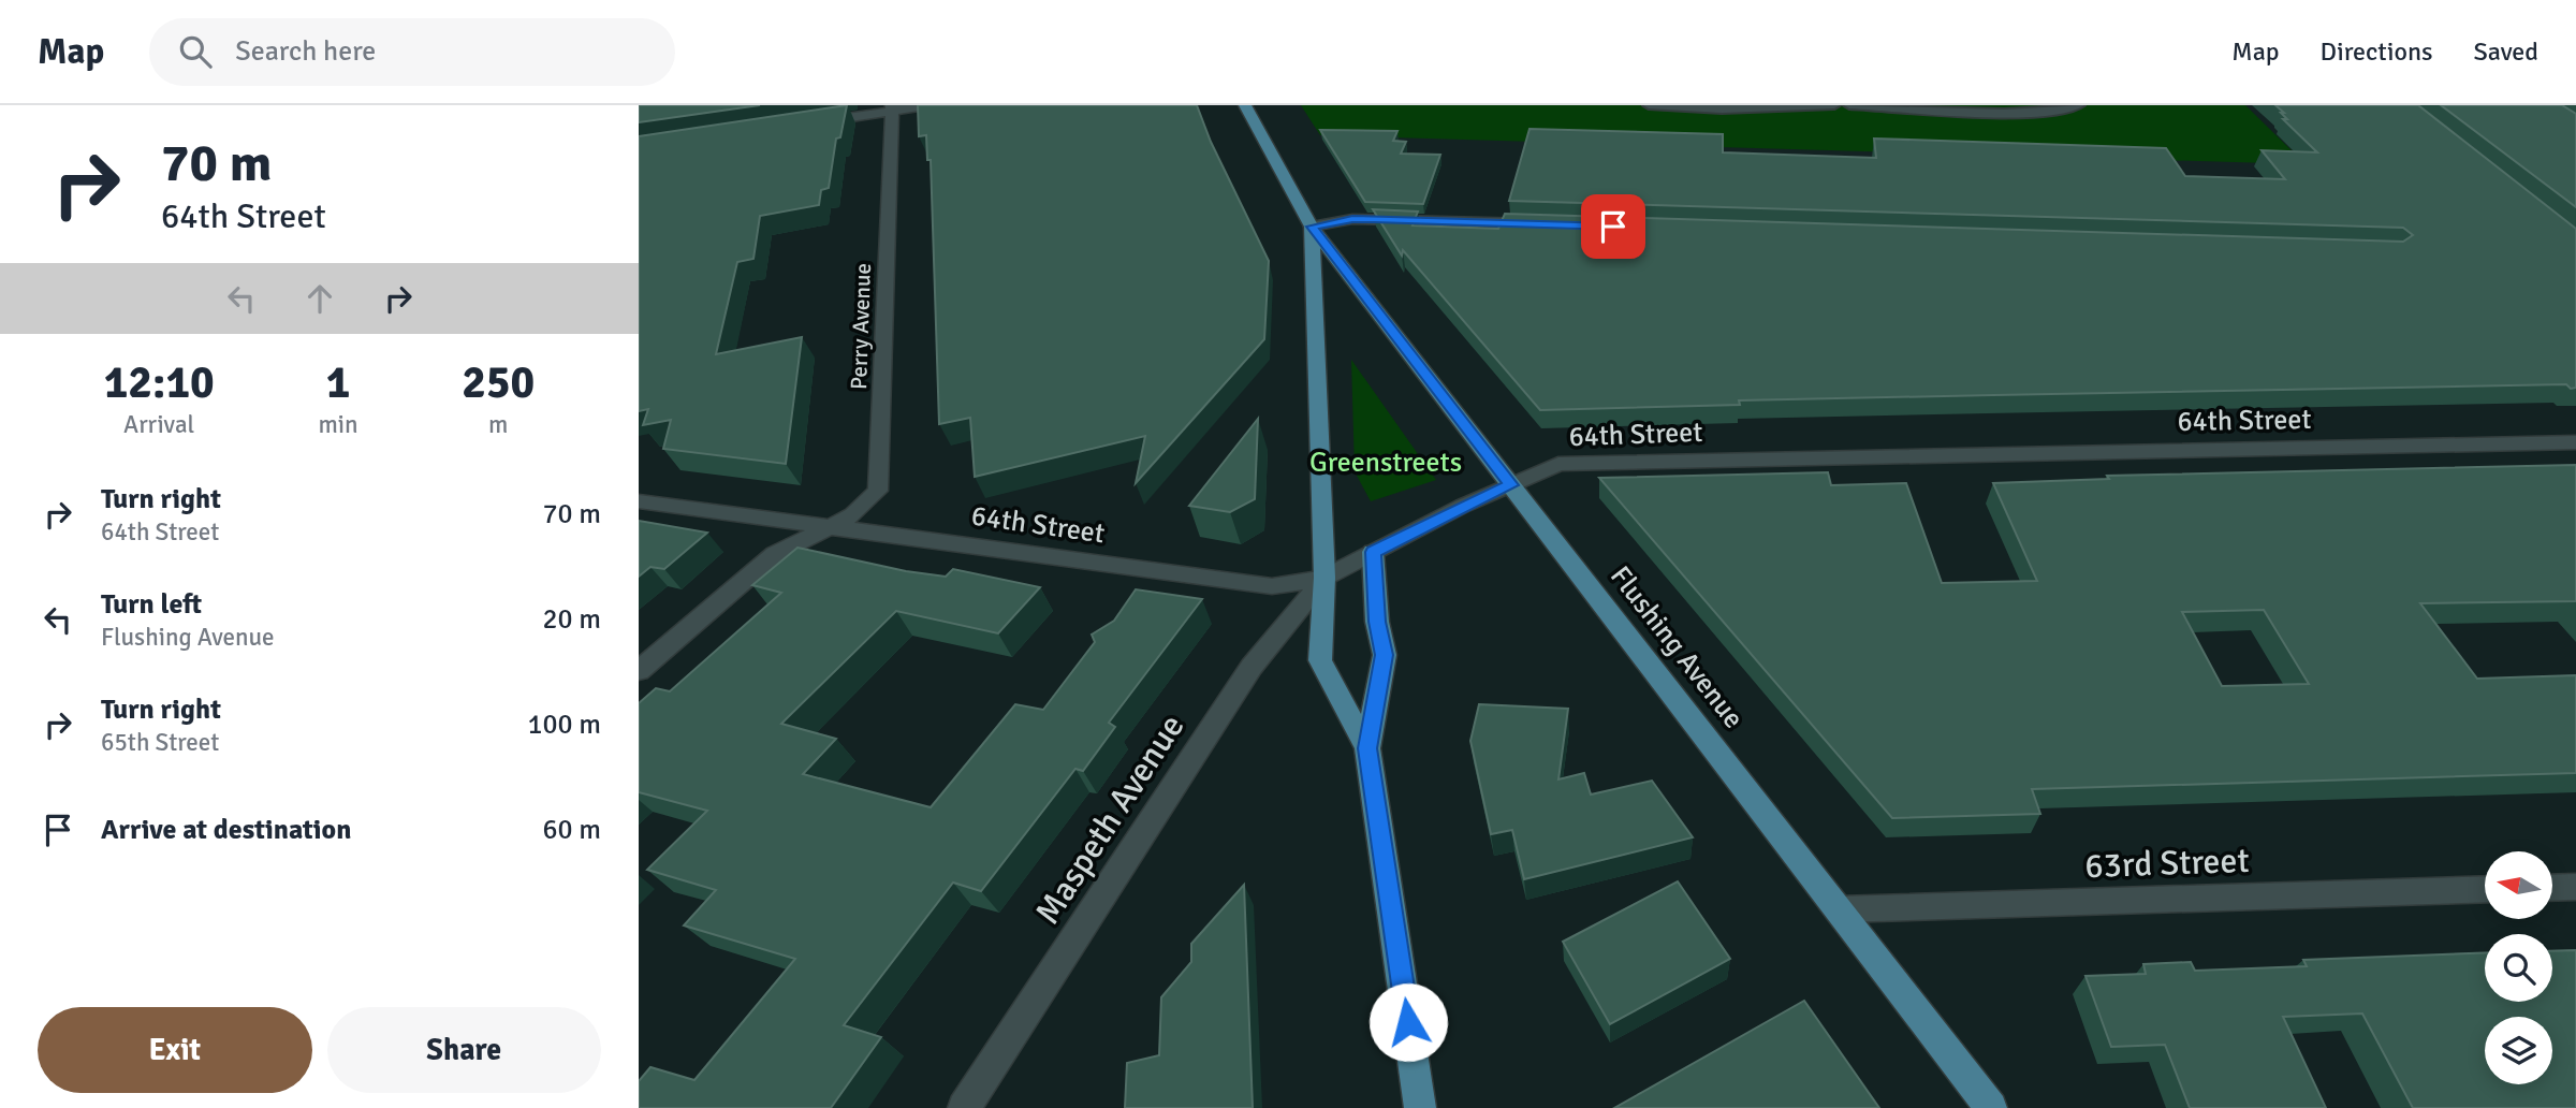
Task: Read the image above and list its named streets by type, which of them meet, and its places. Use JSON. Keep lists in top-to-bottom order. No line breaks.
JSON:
{"streets":{"main road":["Flushing Avenue"],"street":["Perry Avenue","64th Street","Maspeth Avenue","63rd Street"]},"crossings":[["Perry Avenue","64th Street"],["64th Street","Flushing Avenue"],["64th Street","Maspeth Avenue"],["Flushing Avenue","63rd Street"]],"parks":["Greenstreets"],"north":"left","page":{"header":"Map","search":"Search here","nav":["Map","Directions","Saved"],"turn":["70 m","64th Street"],"eta":["12:10","Arrival","1","min","250","m"],"list":[{"name":"Turn right","note":"64th Street","value":"70 m"},{"name":"Turn left","note":"Flushing Avenue","value":"20 m"},{"name":"Turn right","note":"65th Street","value":"100 m"},{"name":"Arrive at destination","value":"60 m"}],"buttons":["Exit","Share"]}}
